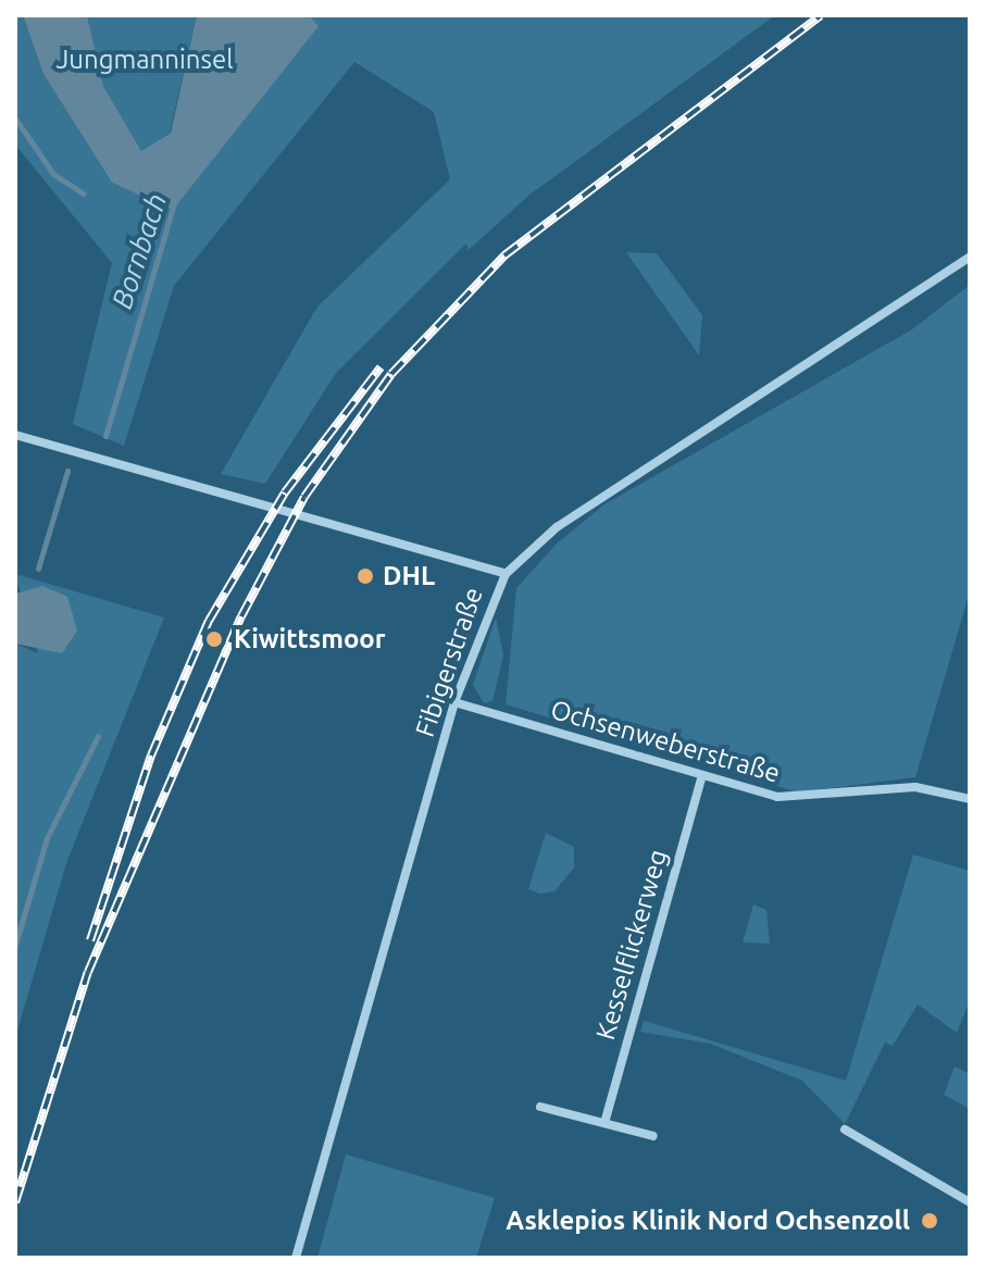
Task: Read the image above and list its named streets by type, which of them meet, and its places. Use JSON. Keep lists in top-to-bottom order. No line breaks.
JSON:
{"streets":{"street":["Fibigerstraße","Ochsenweberstraße","Kesselflickerweg"]},"crossings":[["Fibigerstraße","Ochsenweberstraße"],["Ochsenweberstraße","Kesselflickerweg"]],"water":["Bornbach"],"parks":["Jungmanninsel"],"places":["DHL","Kiwittsmoor","Asklepios Klinik Nord Ochsenzoll"]}
